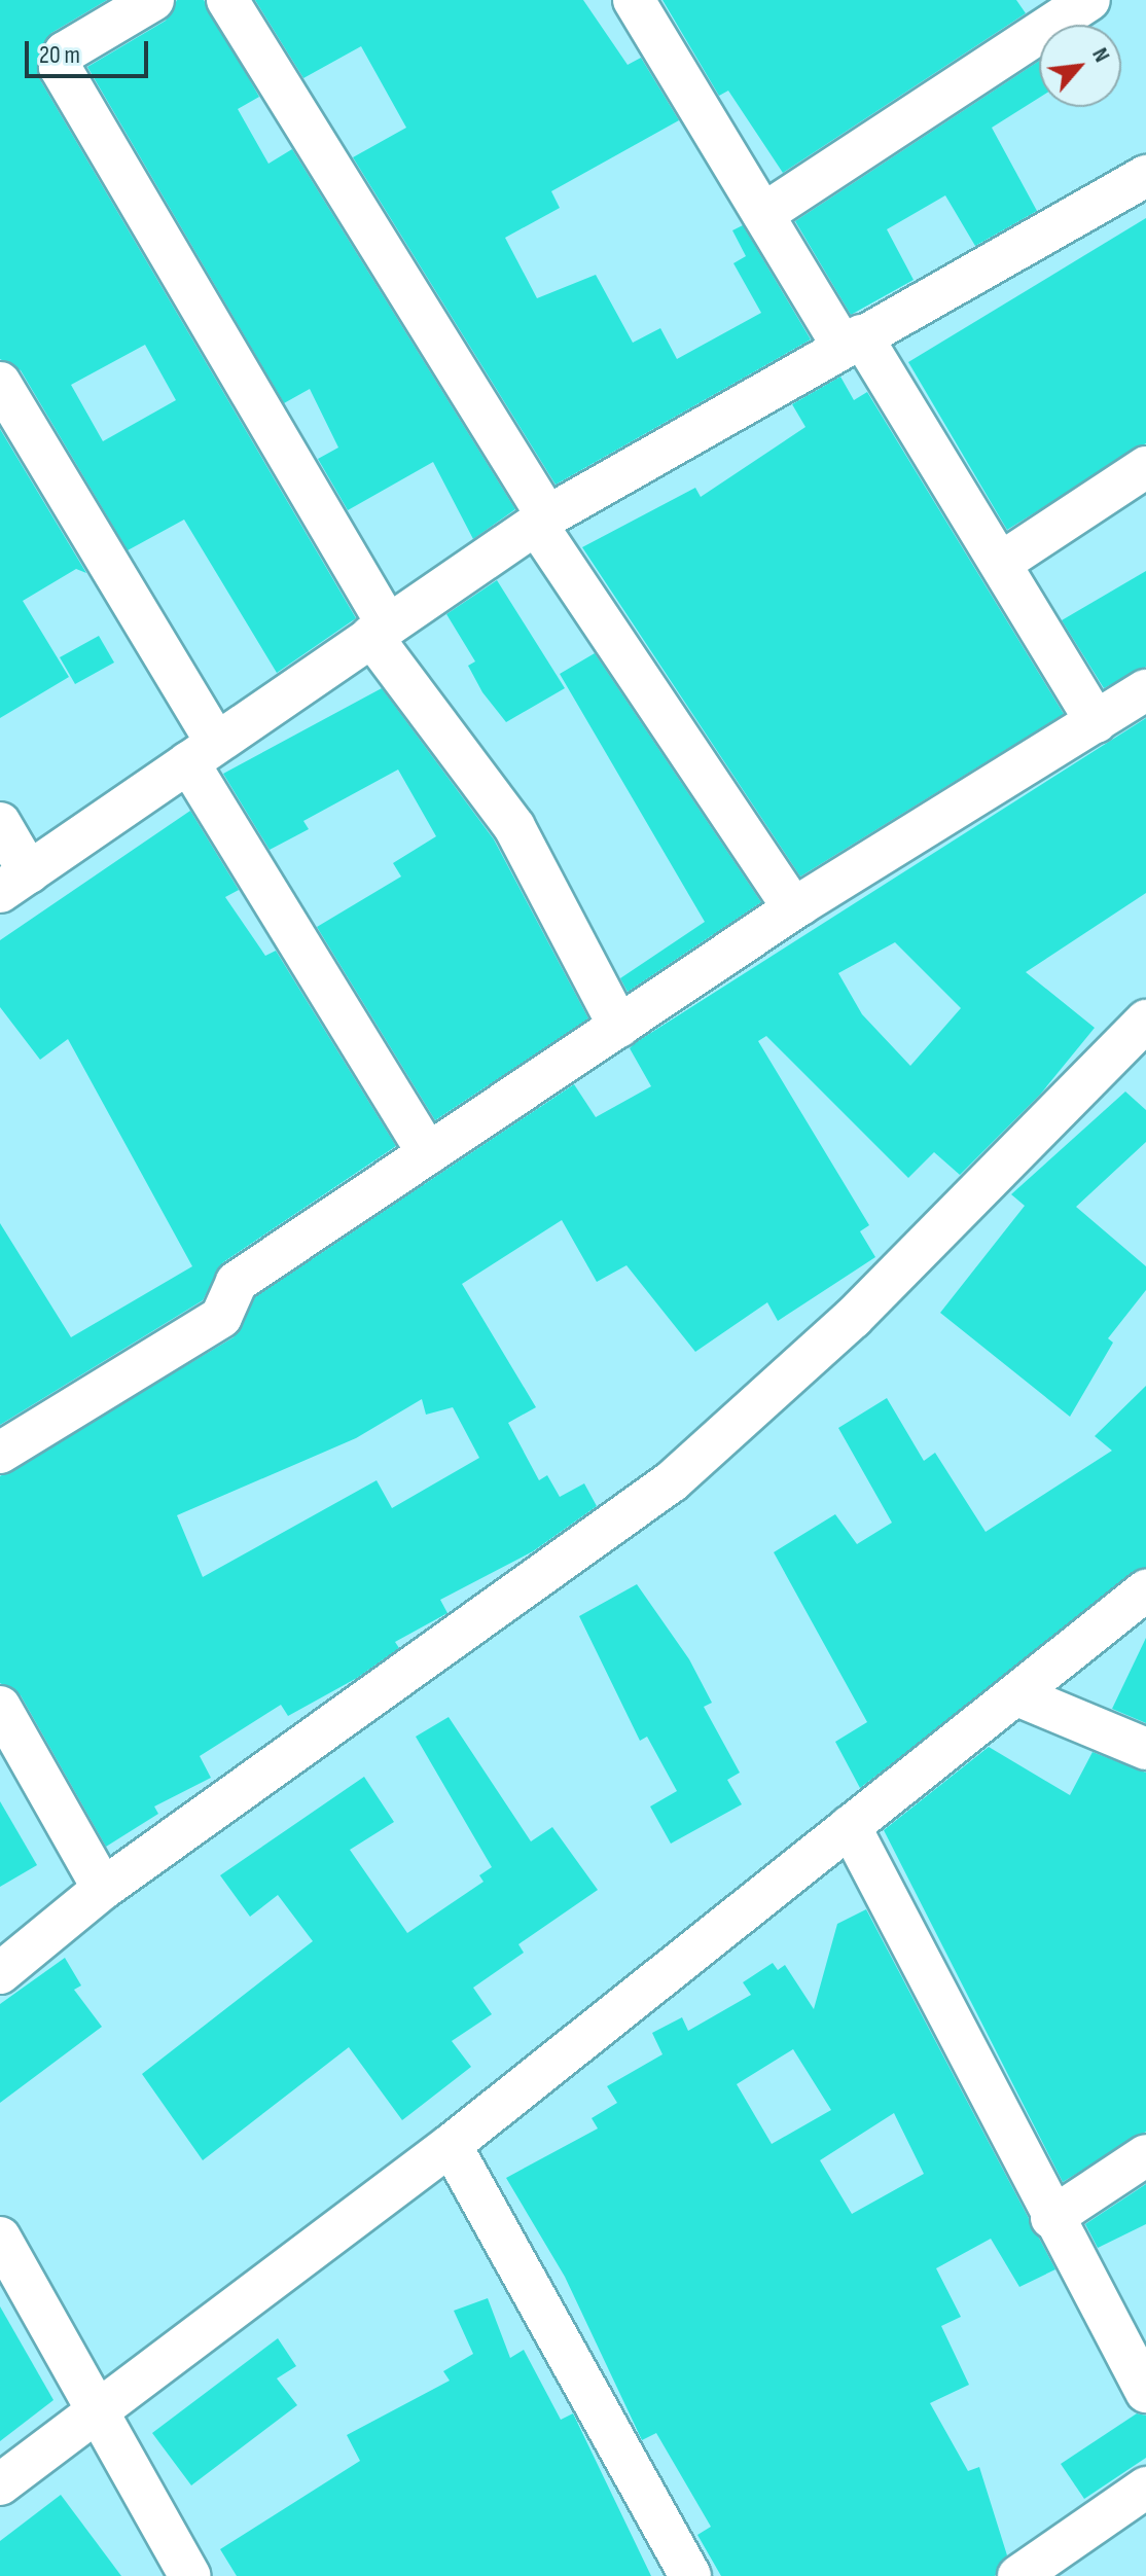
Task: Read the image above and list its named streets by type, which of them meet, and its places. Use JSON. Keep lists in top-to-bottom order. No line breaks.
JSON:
{"scale_bar":"20 m","north":"top right"}
